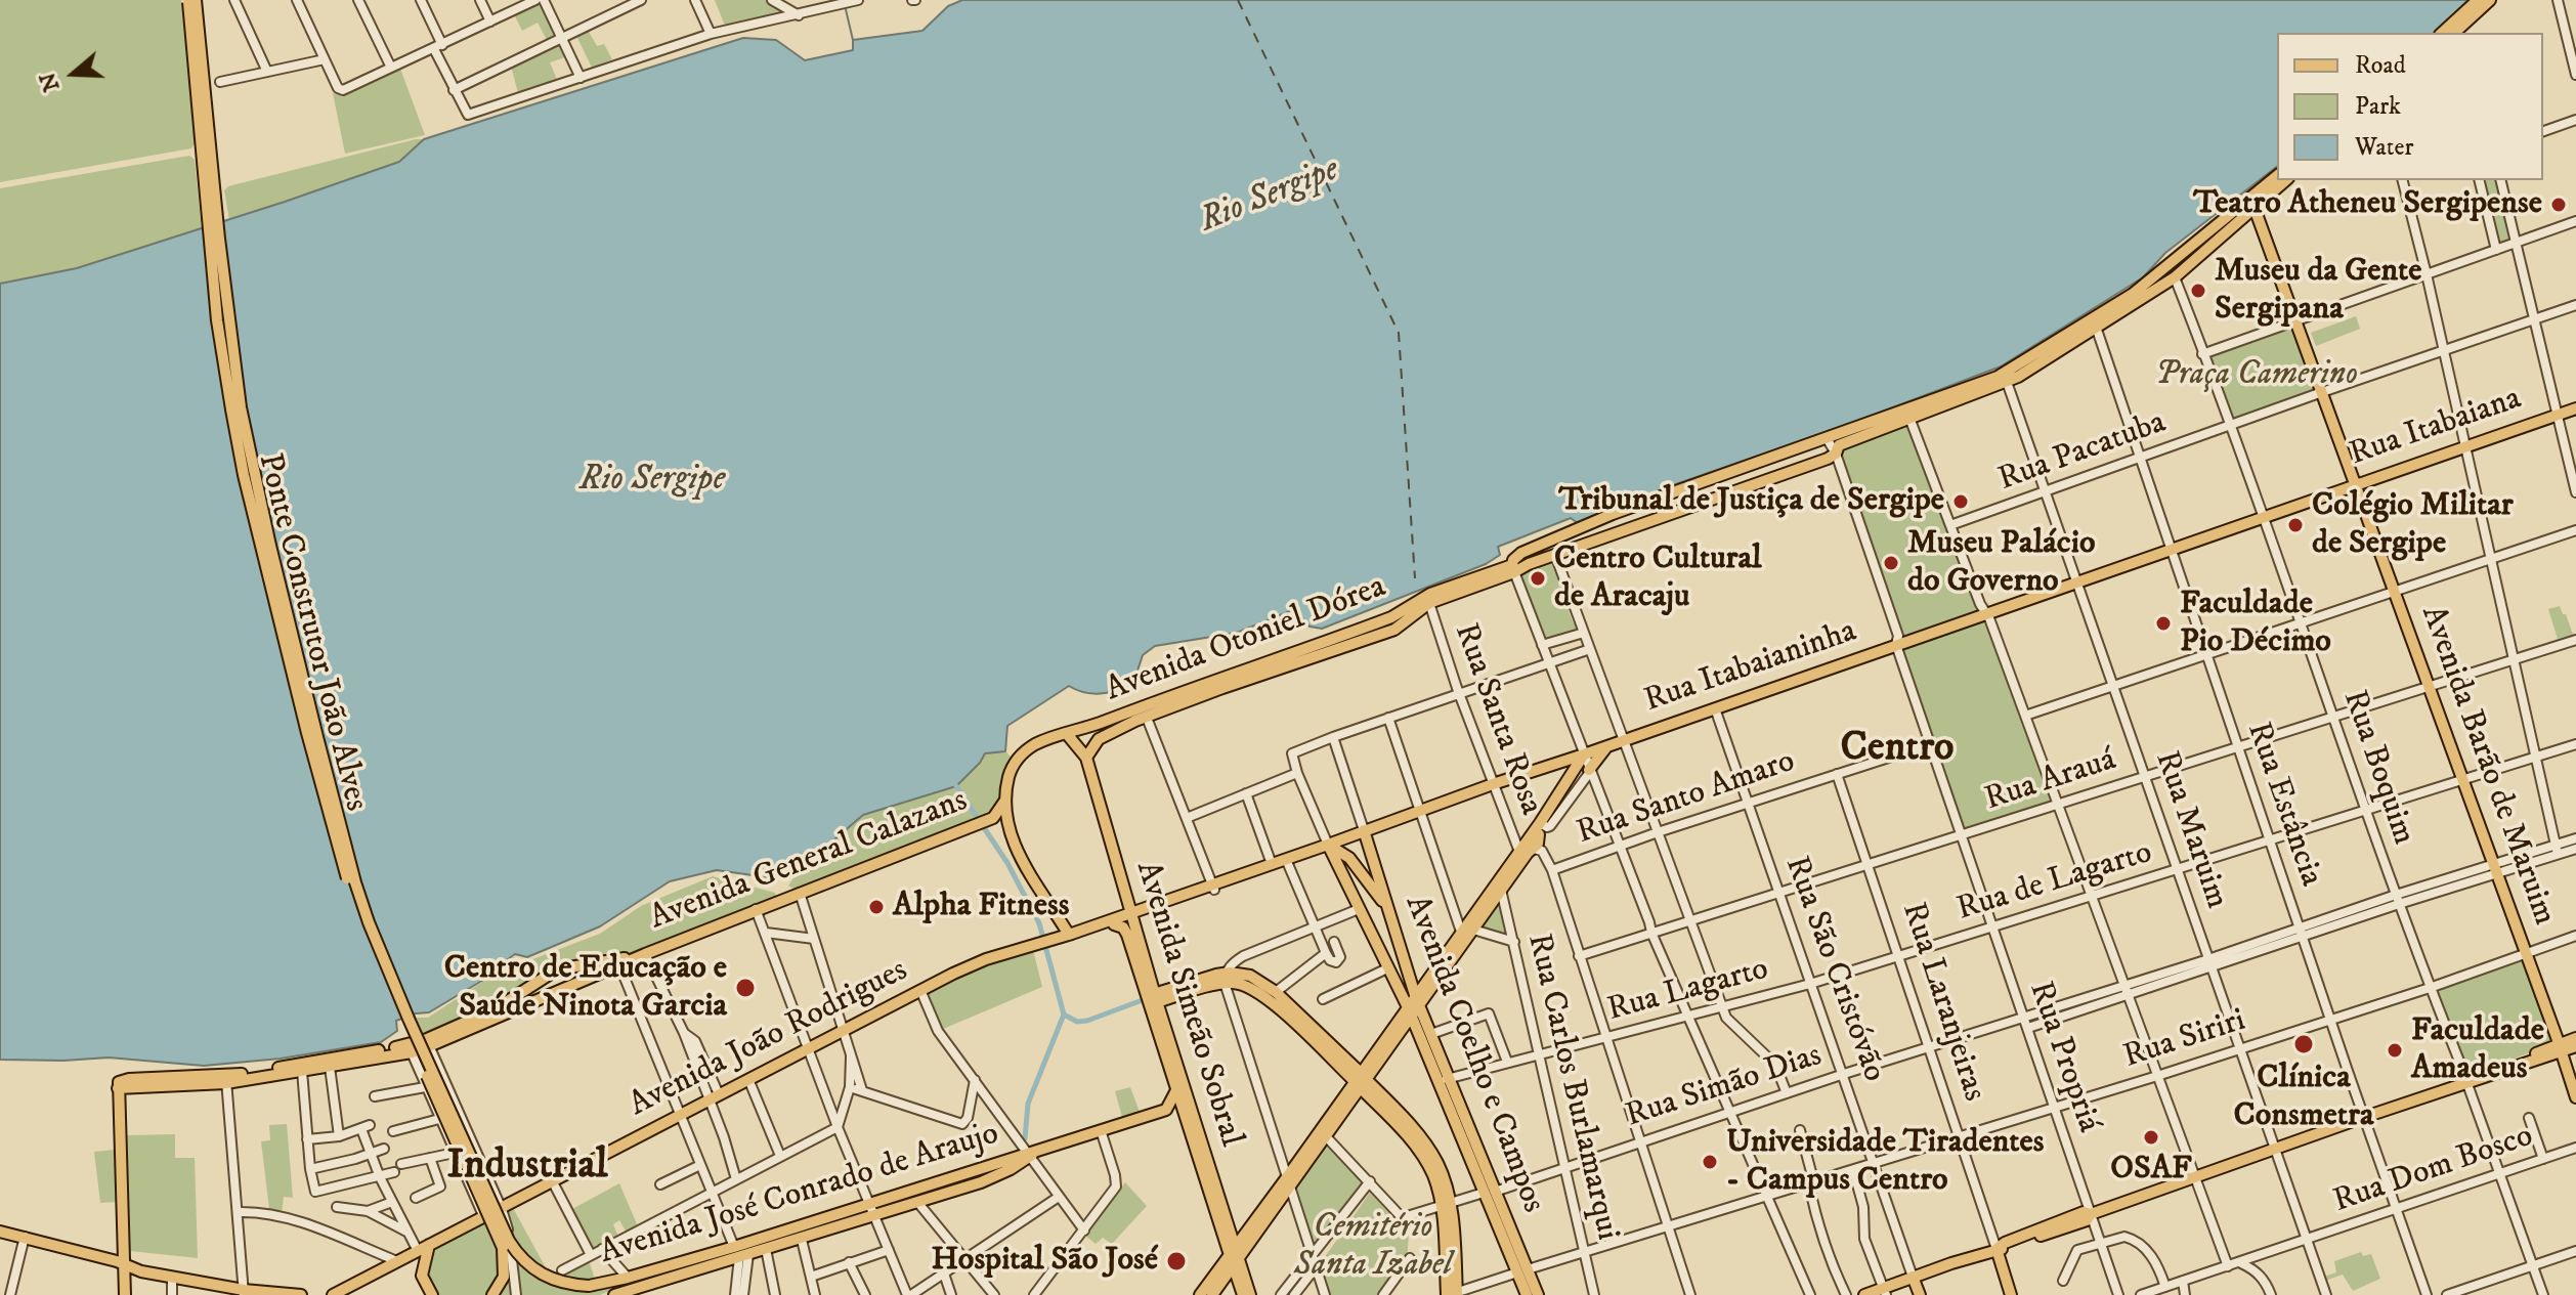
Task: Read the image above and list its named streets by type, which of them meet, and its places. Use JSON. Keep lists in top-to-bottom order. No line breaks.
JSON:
{"streets":{"main road":["Rua Itabaiana","Ponte Construtor João Alves","Avenida Otoniel Dórea","Rua Itabaianinha","Avenida Barão de Maruim","Avenida General Calazans","Rua São Cristóvão","Rua Laranjeiras","Avenida Simeão Sobral","Avenida João Rodrigues","Avenida Coelho e Campos","Avenida José Conrado de Araujo"],"street":["Rua Pacatuba","Rua Santa Rosa","Rua Boquim","Rua Arauá","Rua Santo Amaro","Rua Estância","Rua Maruim","Rua de Lagarto","Rua Lagarto","Rua Siriri","Rua Propriá","Rua Carlos Burlamarqui","Rua Simão Dias","Rua Dom Bosco"]},"crossings":[["Rua Itabaiana","Rua Itabaianinha"],["Rua Itabaiana","Avenida Barão de Maruim"],["Rua Itabaiana","Rua Boquim"],["Rua Itabaiana","Rua Estância"],["Rua Itabaiana","Rua Maruim"],["Rua Itabaiana","Rua Propriá"],["Rua Pacatuba","Rua Boquim"],["Rua Pacatuba","Rua Estância"],["Rua Pacatuba","Rua Maruim"],["Ponte Construtor João Alves","Avenida José Conrado de Araujo"],["Avenida Otoniel Dórea","Rua Santa Rosa"],["Avenida Otoniel Dórea","Avenida General Calazans"],["Avenida Otoniel Dórea","Avenida Simeão Sobral"],["Rua Itabaianinha","Rua Santa Rosa"],["Rua Itabaianinha","Rua São Cristóvão"],["Rua Itabaianinha","Avenida Coelho e Campos"],["Rua Itabaianinha","Rua Propriá"],["Avenida Barão de Maruim","Rua Arauá"],["Avenida Barão de Maruim","Rua de Lagarto"],["Avenida Barão de Maruim","Rua Siriri"],["Avenida Barão de Maruim","Rua Simão Dias"],["Rua Boquim","Rua Arauá"],["Rua Boquim","Rua de Lagarto"],["Rua Boquim","Rua Siriri"],["Rua Boquim","Rua Simão Dias"],["Rua Boquim","Rua Dom Bosco"],["Rua Arauá","Rua Estância"],["Rua Arauá","Rua Maruim"],["Rua Arauá","Rua São Cristóvão"],["Rua Arauá","Rua Laranjeiras"],["Rua Arauá","Rua Propriá"],["Rua Santo Amaro","Rua São Cristóvão"],["Rua Santo Amaro","Rua Laranjeiras"],["Rua Santo Amaro","Rua Propriá"],["Rua Estância","Rua de Lagarto"],["Rua Estância","Rua Siriri"],["Rua Estância","Rua Simão Dias"],["Rua Estância","Rua Dom Bosco"],["Rua Maruim","Rua de Lagarto"],["Rua Maruim","Rua Siriri"],["Rua Maruim","Rua Simão Dias"],["Rua Maruim","Rua Dom Bosco"],["Rua de Lagarto","Rua São Cristóvão"],["Rua de Lagarto","Rua Lagarto"],["Rua de Lagarto","Rua Laranjeiras"],["Rua de Lagarto","Rua Propriá"],["Rua São Cristóvão","Rua Lagarto"],["Rua São Cristóvão","Rua Siriri"],["Rua São Cristóvão","Rua Simão Dias"],["Rua Lagarto","Avenida Coelho e Campos"],["Rua Lagarto","Rua Carlos Burlamarqui"],["Rua Laranjeiras","Rua Siriri"],["Rua Laranjeiras","Rua Simão Dias"],["Avenida Simeão Sobral","Avenida José Conrado de Araujo"],["Rua Siriri","Avenida Coelho e Campos"],["Rua Siriri","Rua Propriá"],["Rua Siriri","Rua Carlos Burlamarqui"],["Avenida Coelho e Campos","Rua Simão Dias"],["Rua Propriá","Rua Simão Dias"],["Rua Carlos Burlamarqui","Rua Simão Dias"]],"districts":["Centro","Industrial"],"water":["Rio Sergipe"],"parks":["Praça Camerino","Cemitério Santa Izabel"],"places":["Teatro Atheneu Sergipense","Museu da Gente Sergipana","Tribunal de Justiça de Sergipe","Colégio Militar de Sergipe","Museu Palácio do Governo","Centro Cultural de Aracaju","Faculdade Pio Décimo","Alpha Fitness","Centro de Educação e Saúde Ninota Garcia","Clínica Consmetra","Faculdade Amadeus","OSAF","Universidade Tiradentes - Campus Centro","Hospital São José"],"legend":["Road","Park","Water"],"north":"left"}
